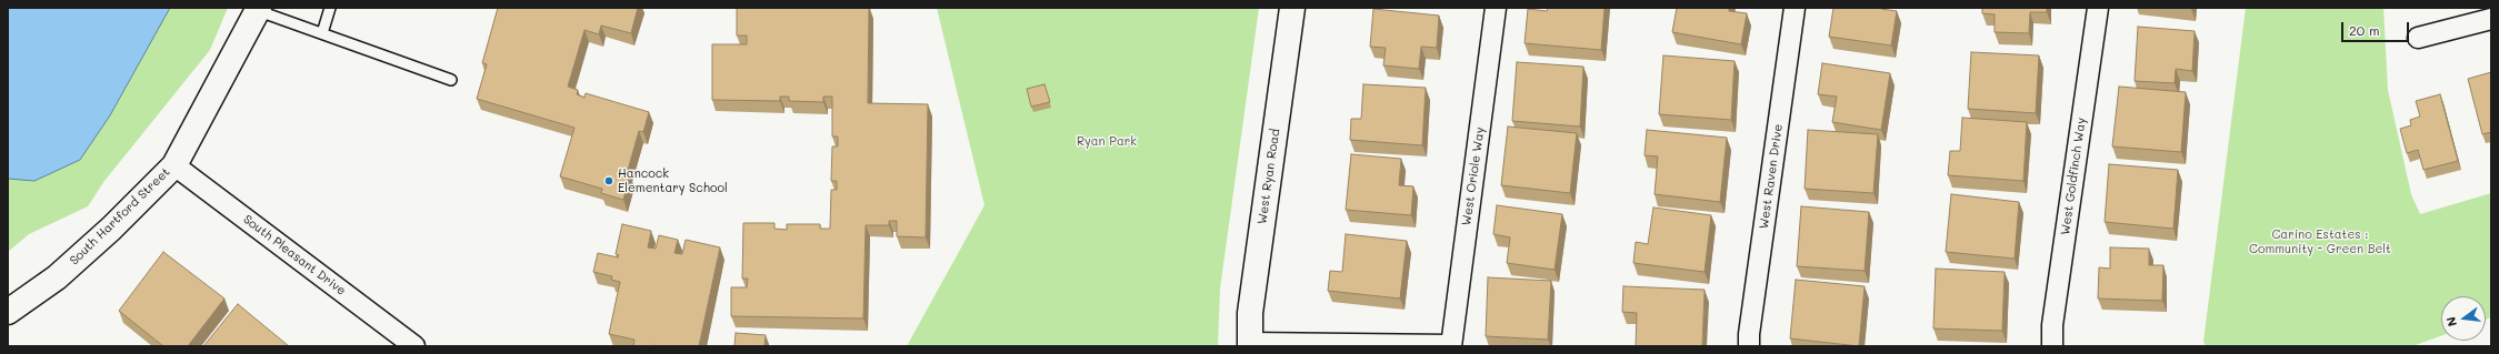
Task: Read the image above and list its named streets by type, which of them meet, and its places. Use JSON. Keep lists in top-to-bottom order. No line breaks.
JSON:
{"streets":{"street":["West Ryan Road","West Oriole Way","West Raven Drive","West Goldfinch Way","South Hartford Street","South Pleasant Drive"]},"crossings":[["South Hartford Street","South Pleasant Drive"]],"parks":["Ryan Park","Carino Estates : Community - Green Belt"],"places":["Hancock Elementary School"],"scale_bar":"20 m","north":"left"}
